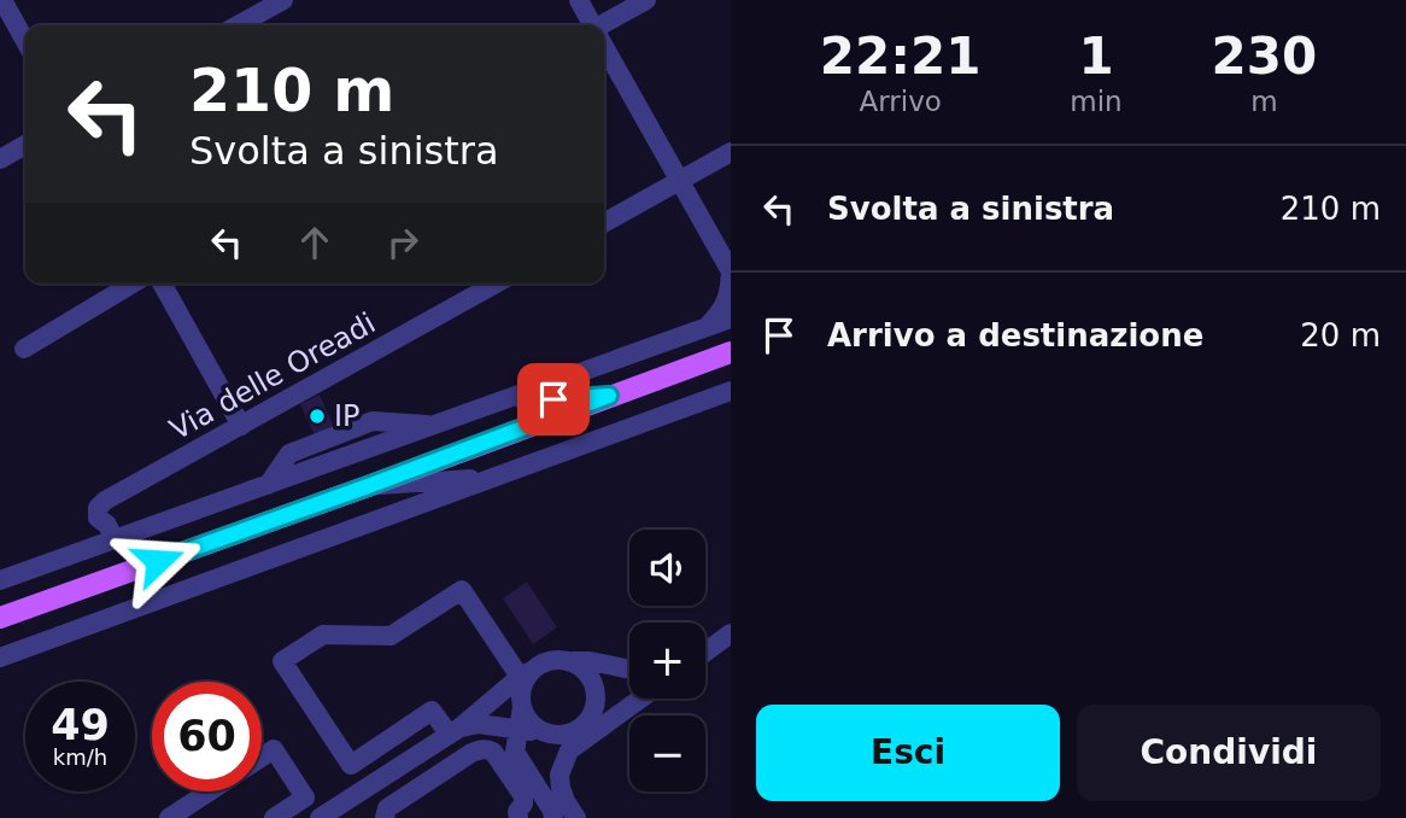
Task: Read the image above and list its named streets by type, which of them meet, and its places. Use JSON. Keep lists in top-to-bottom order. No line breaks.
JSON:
{"streets":{"street":["Via delle Oreadi"]},"places":["IP"],"page":{"eta":["22:21","Arrivo","1","min","230","m"],"turn":["210 m","Svolta a sinistra"],"list":[{"name":"Svolta a sinistra","value":"210 m"},{"name":"Arrivo a destinazione","value":"20 m"}],"map_buttons":["+","−"],"speed":"49 km/h","limit":"60","buttons":["Esci","Condividi"]}}
